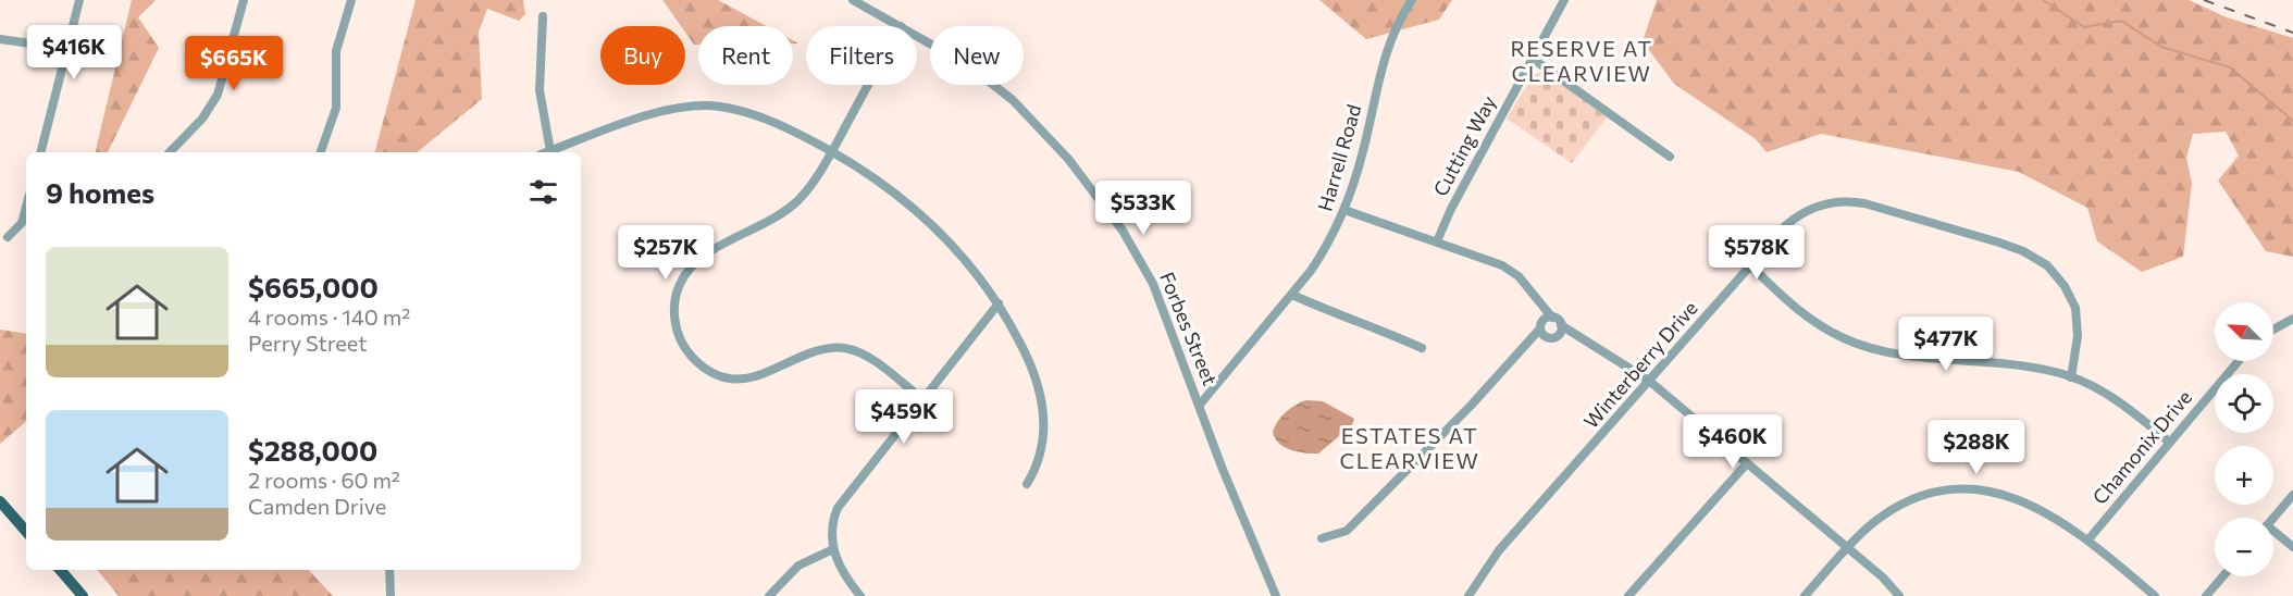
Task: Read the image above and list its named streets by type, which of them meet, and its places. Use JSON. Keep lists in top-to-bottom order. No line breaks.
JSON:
{"streets":{"street":["Cutting Way","Harrell Road","Forbes Street","Winterberry Drive","Chamonix Drive"]},"crossings":[["Harrell Road","Forbes Street"]],"districts":["RESERVE AT CLEARVIEW","ESTATES AT CLEARVIEW"],"north":"top left","page":{"price":["$416K","$665K","$533K","$257K","$578K","$477K","$459K","$460K","$288K"],"chip":["Buy","Rent","Filters","New"],"heading":"9 homes","list":[{"name":"$665,000","note":"4 rooms · 140 m² · Perry Street"},{"name":"$288,000","note":"2 rooms · 60 m² · Camden Drive"}],"map_buttons":["+","−"]}}
